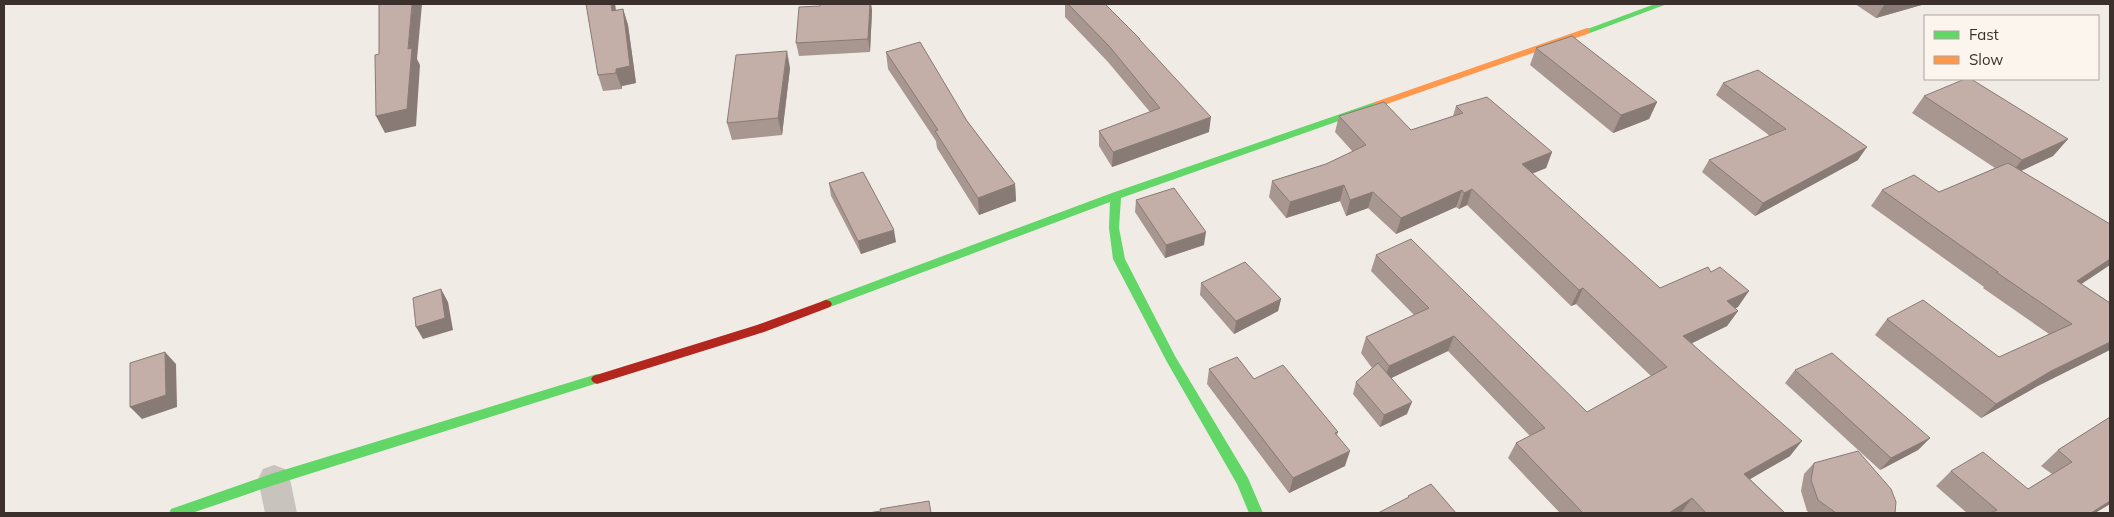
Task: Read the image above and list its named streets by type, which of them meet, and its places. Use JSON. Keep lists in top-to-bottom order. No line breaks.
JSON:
{"legend":["Fast","Slow"]}
